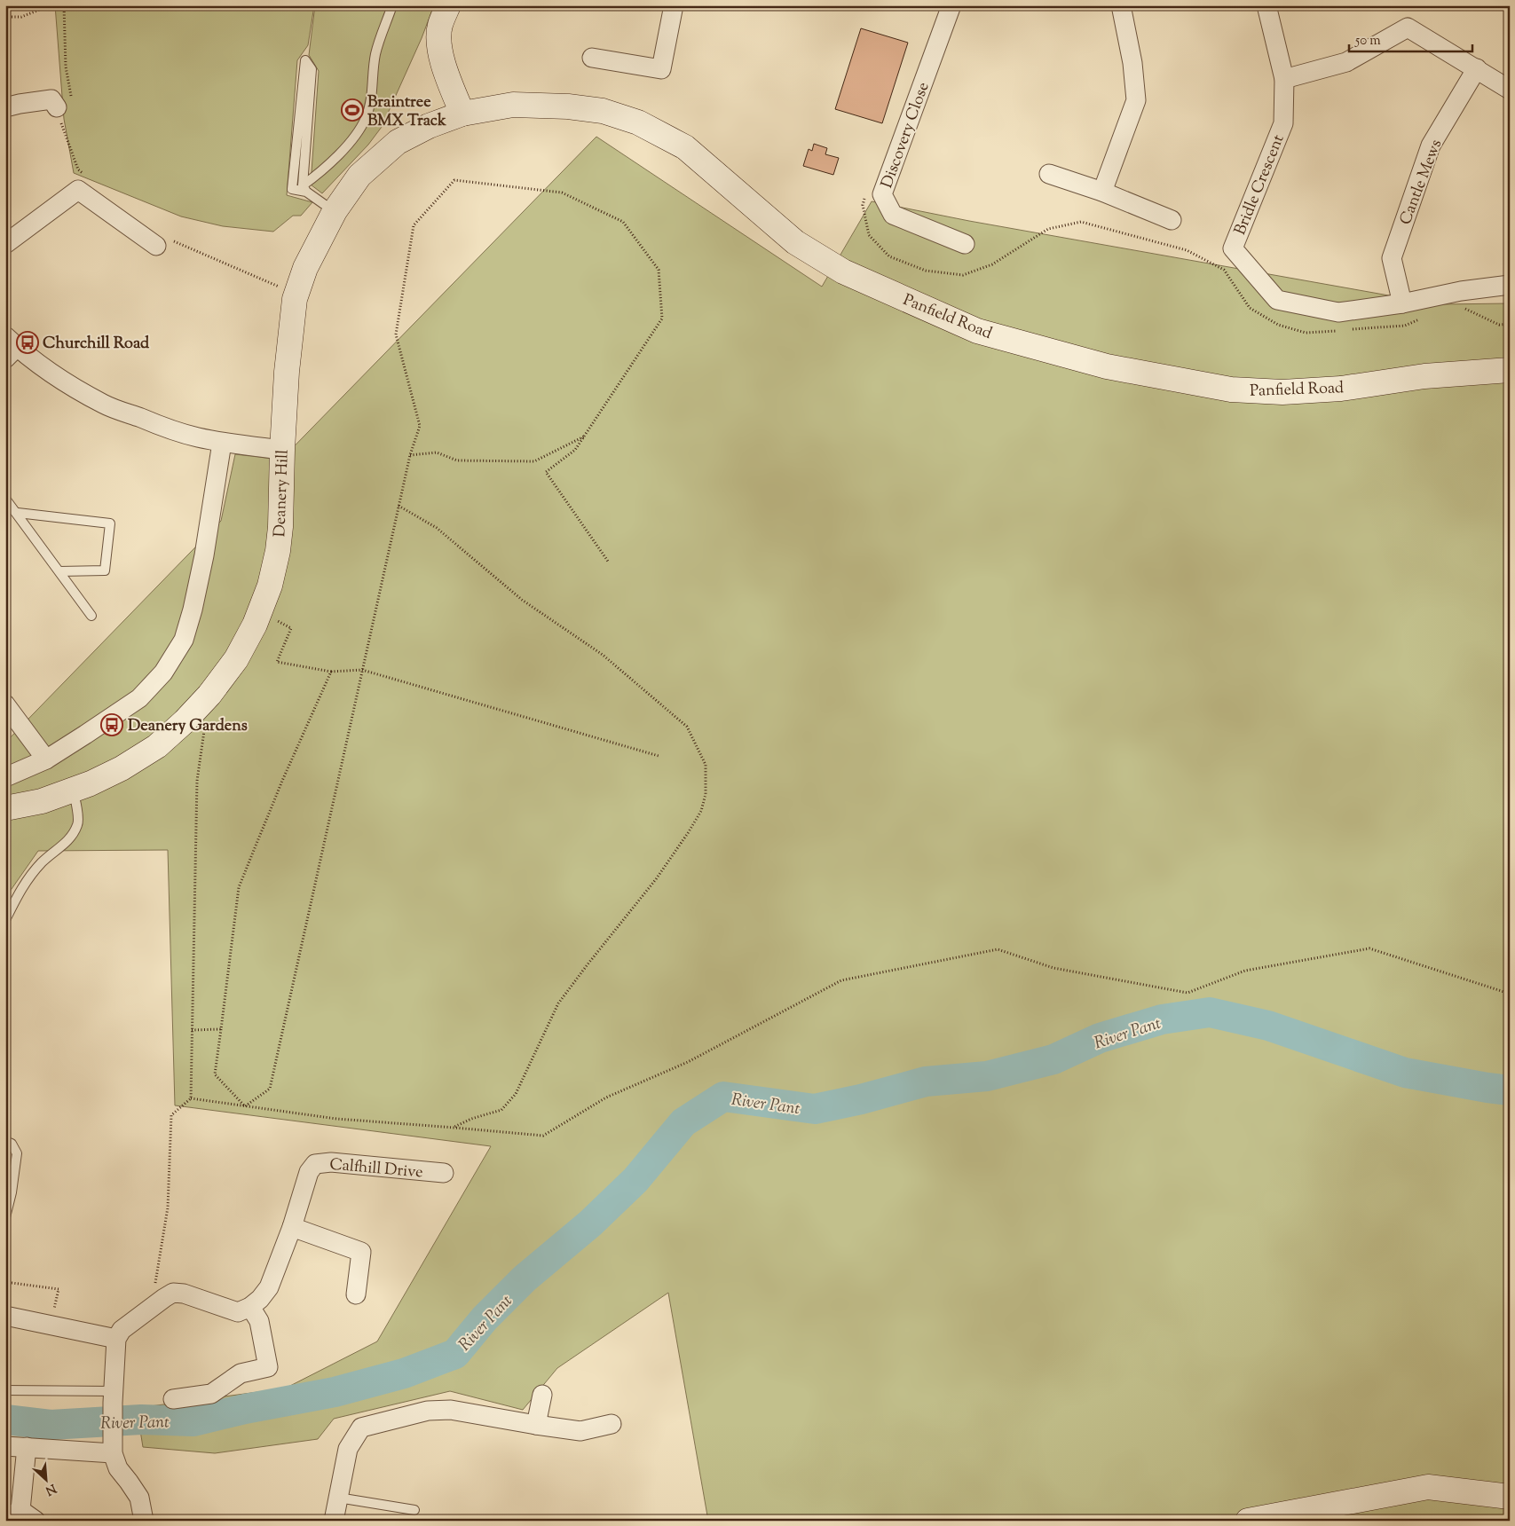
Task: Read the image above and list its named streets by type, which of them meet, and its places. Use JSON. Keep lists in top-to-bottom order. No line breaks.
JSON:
{"streets":{"main road":["Panfield Road","Deanery Hill"],"street":["Discovery Close","Cantle Mews","Bridle Crescent","Calfhill Drive"]},"crossings":[["Cantle Mews","Bridle Crescent"],["Panfield Road","Deanery Hill"]],"water":["River Pant"],"places":{"sports":["Braintree BMX Track"],"bus stop":["Churchill Road","Deanery Gardens"]},"scale_bar":"50 m","north":"bottom right"}
